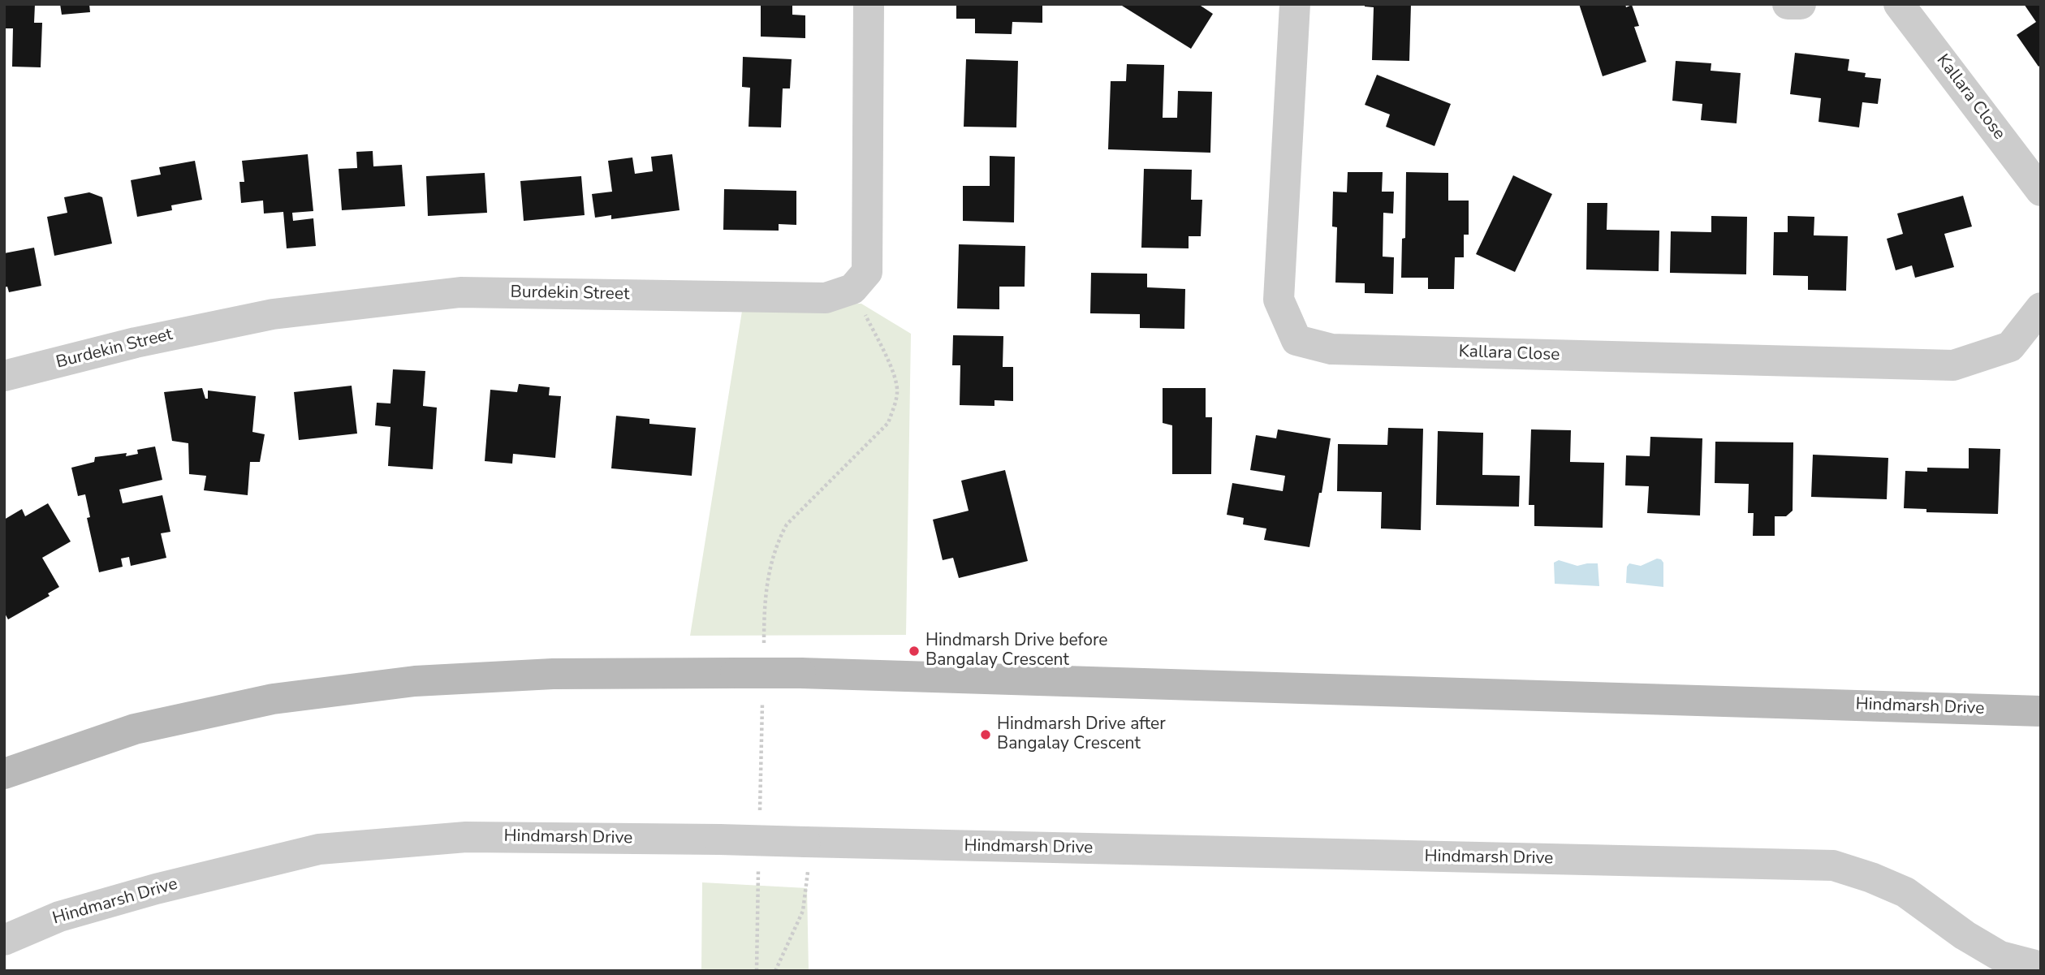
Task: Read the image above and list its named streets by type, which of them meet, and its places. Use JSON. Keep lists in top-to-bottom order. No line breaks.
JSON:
{"streets":{"main road":["Hindmarsh Drive"],"street":["Kallara Close","Burdekin Street"]},"places":["Hindmarsh Drive before Bangalay Crescent","Hindmarsh Drive after Bangalay Crescent"]}
